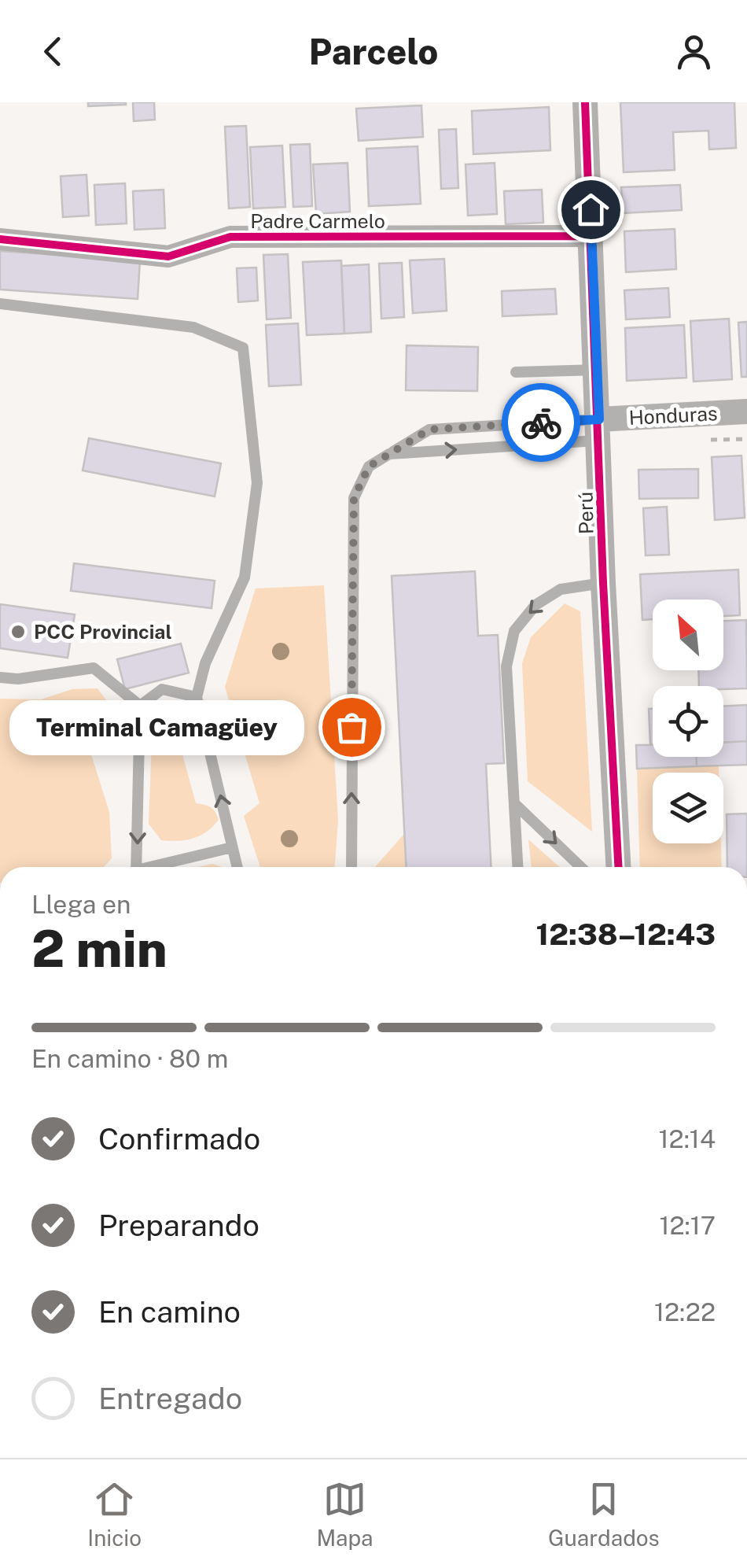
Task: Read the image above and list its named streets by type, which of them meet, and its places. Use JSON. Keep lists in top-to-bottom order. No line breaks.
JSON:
{"streets":{"street":["Padre Carmelo","Honduras","Perú"]},"crossings":[["Padre Carmelo","Perú"],["Honduras","Perú"]],"places":["PCC Provincial","Terminal Camagüey"],"north":"top left","page":{"header":"Parcelo","bubble":"Terminal Camagüey","heading":["2 min","Llega en","12:38–12:43"],"bar":"En camino · 80 m","list":[["Confirmado","12:14"],["Preparando","12:17"],["En camino","12:22"],"Entregado"],"tabs":["Inicio","Mapa","Guardados"]}}
